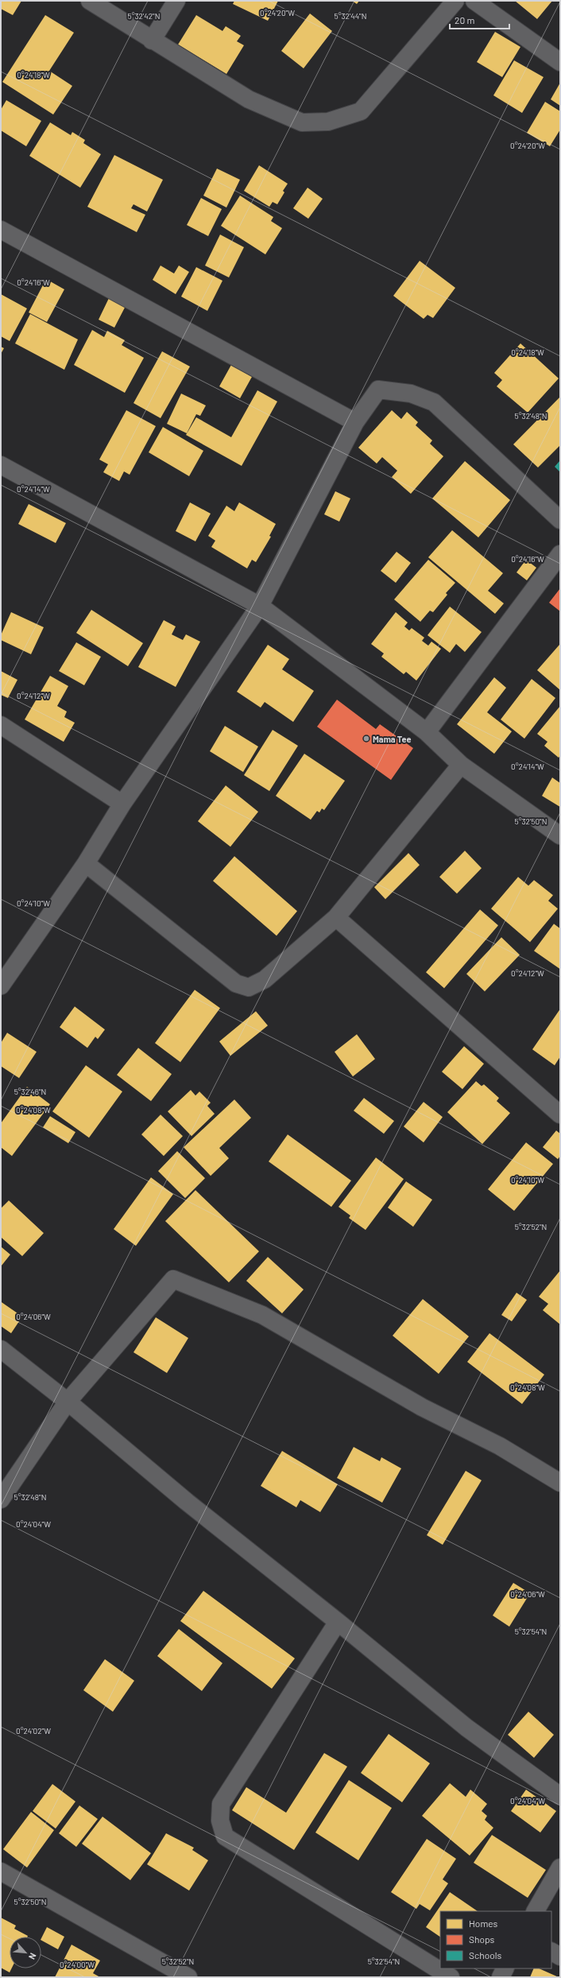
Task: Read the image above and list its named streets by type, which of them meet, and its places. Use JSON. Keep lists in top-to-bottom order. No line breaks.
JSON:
{"places":["Mama Tee"],"legend":["Homes","Shops","Schools"],"scale_bar":"20 m","north":"bottom right","coordinates":["0°24'20\"W","5°32'42\"N","5°32'44\"N","0°24'18\"W","0°24'16\"W","5°32'48\"N","0°24'14\"W","0°24'12\"W","5°32'50\"N","0°24'10\"W","5°32'46\"N","0°24'08\"W","5°32'52\"N","0°24'06\"W","0°24'04\"W","5°32'54\"N","0°24'02\"W","0°24'00\"W"]}
